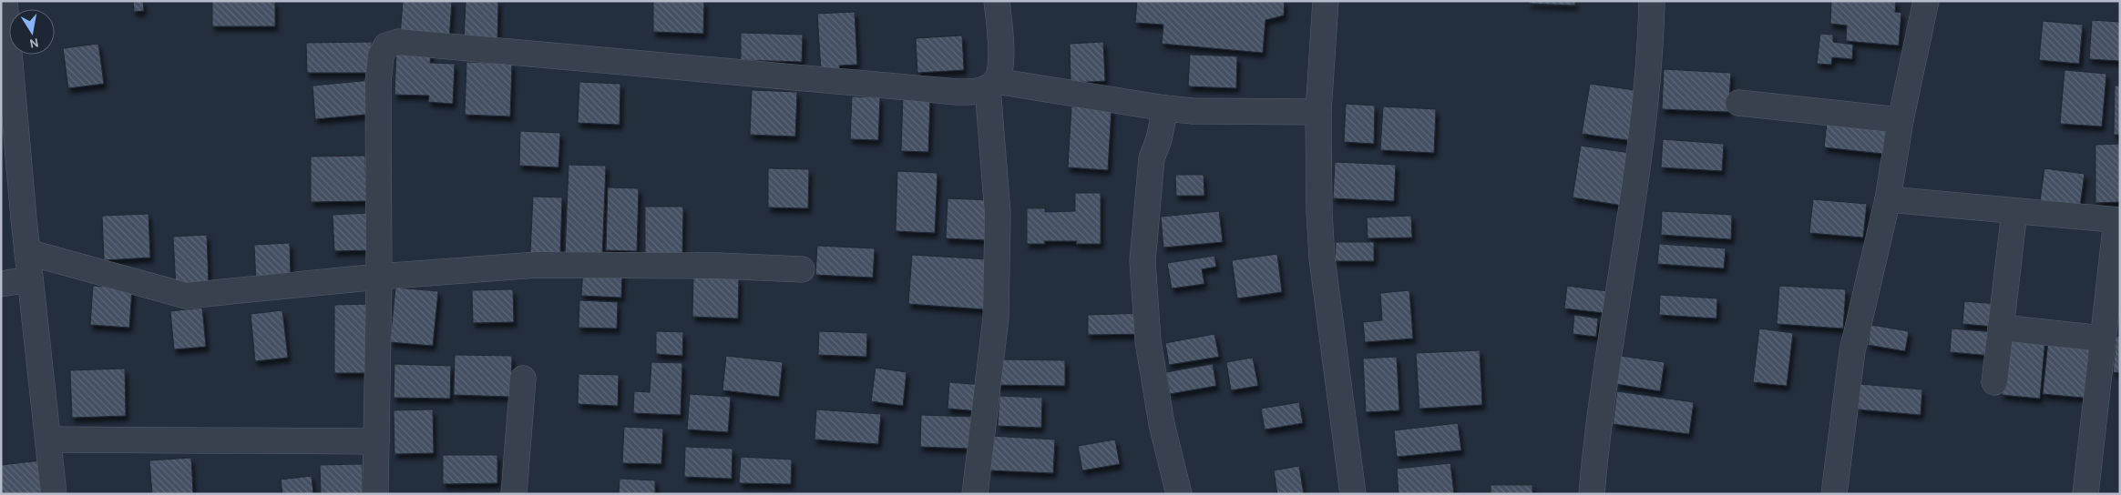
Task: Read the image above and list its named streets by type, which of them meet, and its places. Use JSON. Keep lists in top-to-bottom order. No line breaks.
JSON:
{"north":"bottom"}
